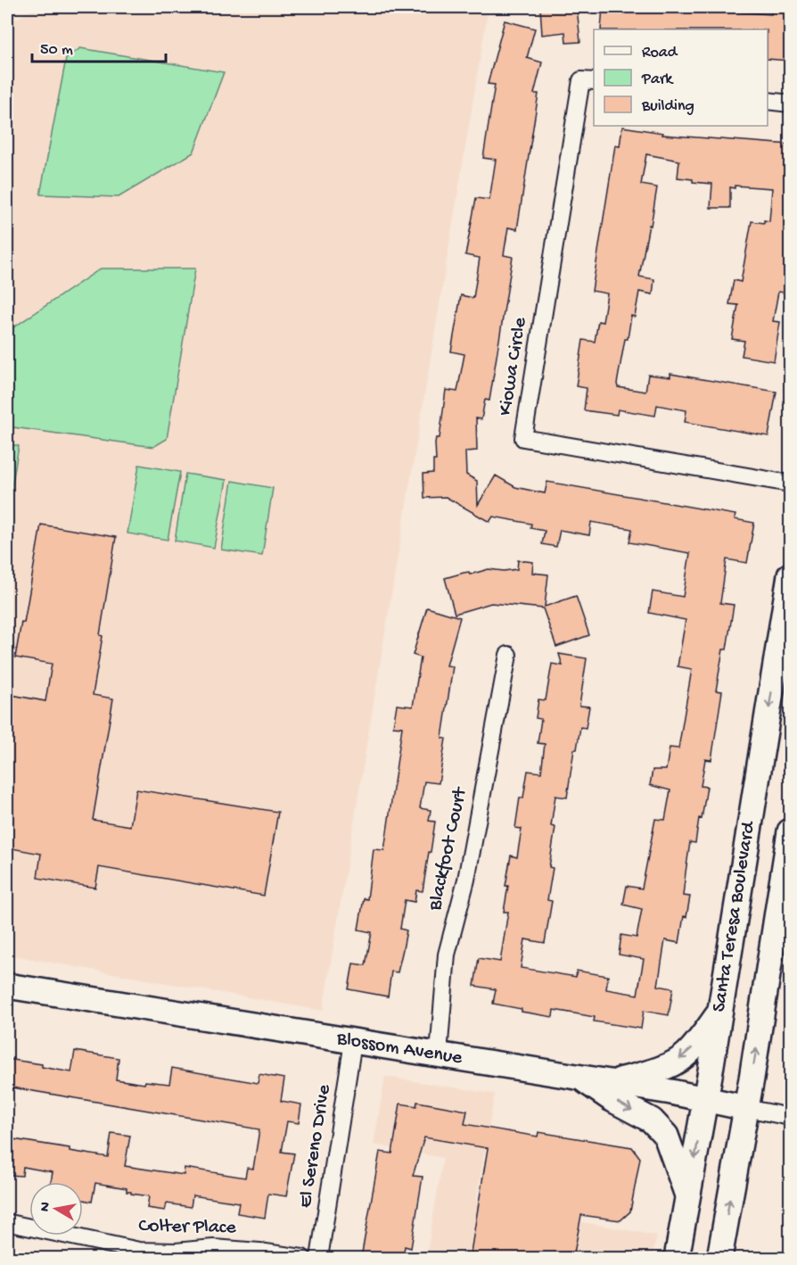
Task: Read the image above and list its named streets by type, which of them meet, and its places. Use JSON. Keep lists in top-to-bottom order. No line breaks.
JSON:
{"streets":{"main road":["Santa Teresa Boulevard","Blossom Avenue"],"street":["Kiowa Circle","Blackfoot Court","El Sereno Drive","Colter Place"]},"crossings":[["Blackfoot Court","Blossom Avenue"],["Santa Teresa Boulevard","Blossom Avenue"],["Blossom Avenue","El Sereno Drive"]],"legend":["Road","Park","Building"],"scale_bar":"50 m","north":"left"}
